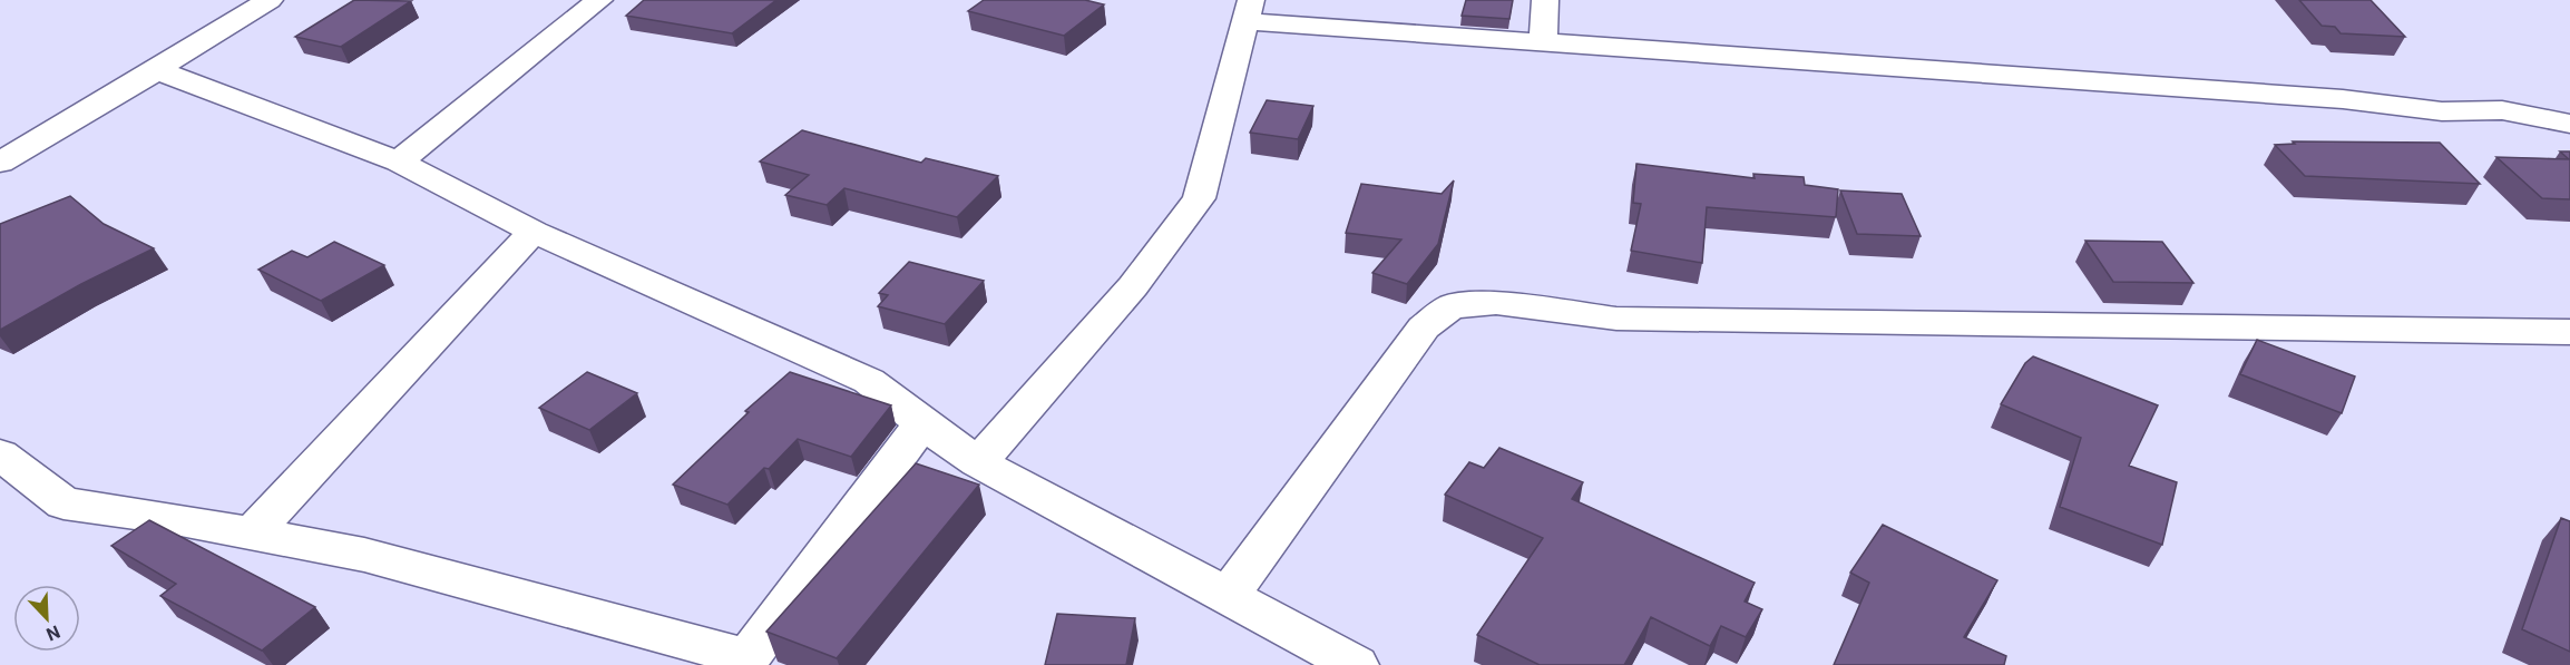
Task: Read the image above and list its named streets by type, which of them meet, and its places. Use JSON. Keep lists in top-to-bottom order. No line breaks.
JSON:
{"north":"bottom right"}
